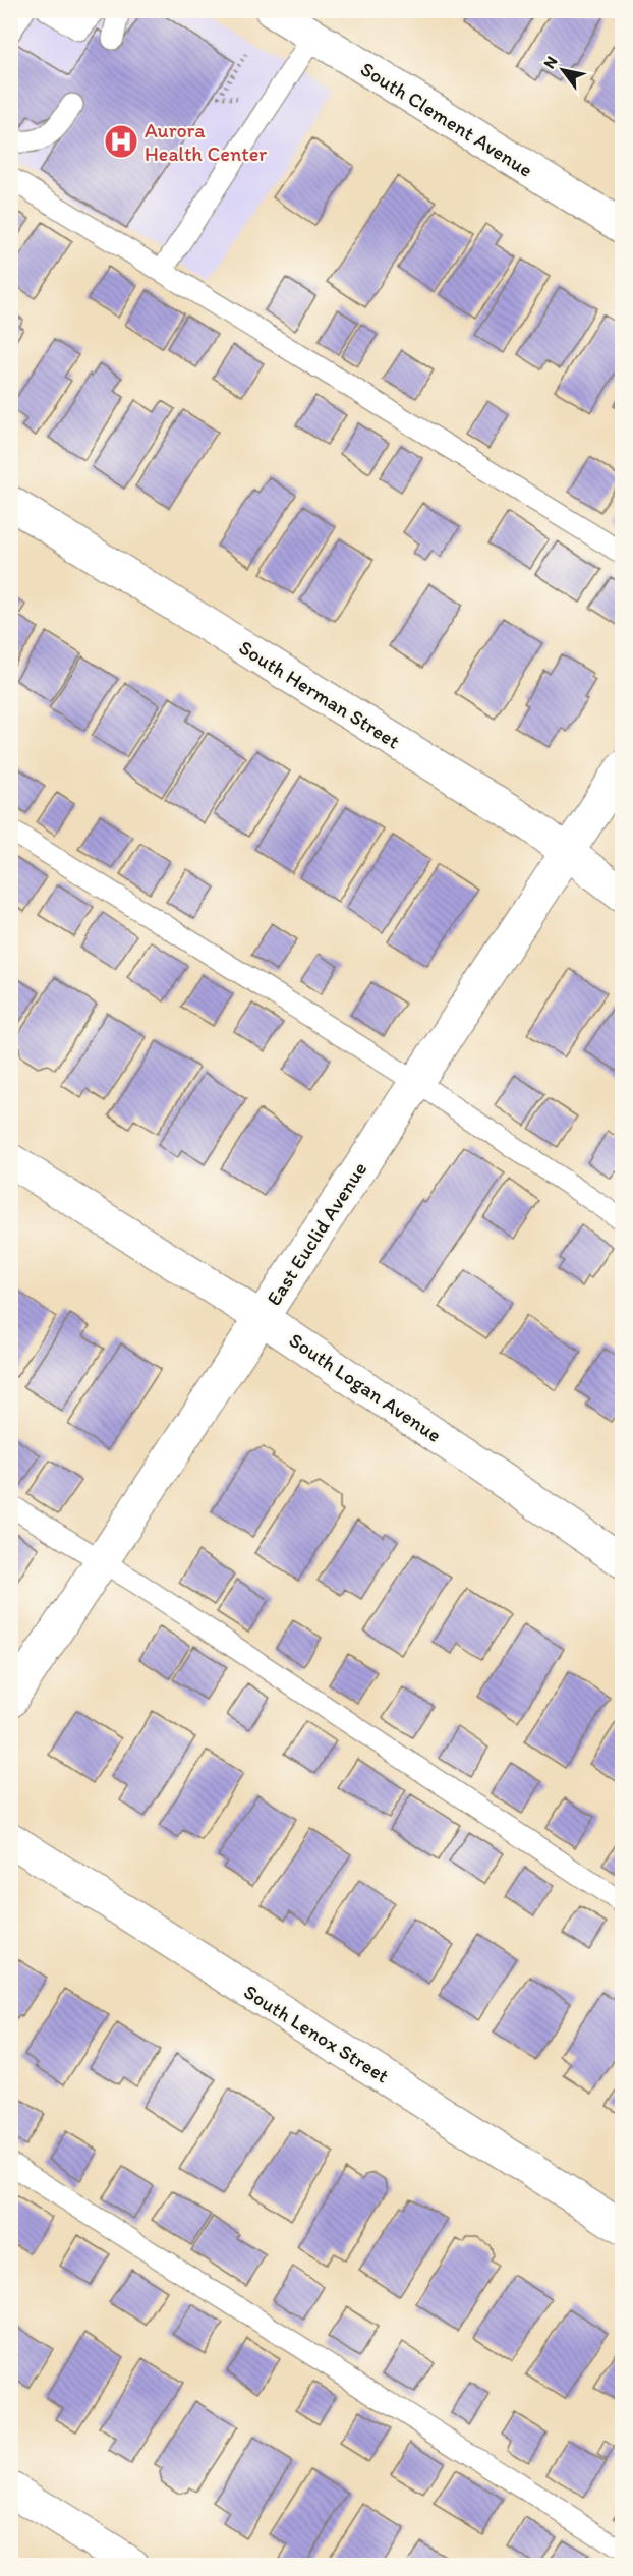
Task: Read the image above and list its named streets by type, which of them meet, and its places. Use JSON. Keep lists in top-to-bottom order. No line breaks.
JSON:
{"streets":{"street":["South Clement Avenue","South Herman Street","East Euclid Avenue","South Logan Avenue","South Lenox Street"]},"crossings":[["South Herman Street","East Euclid Avenue"],["East Euclid Avenue","South Logan Avenue"]],"places":{"hospital":["Aurora Health Center"]},"north":"top left"}
